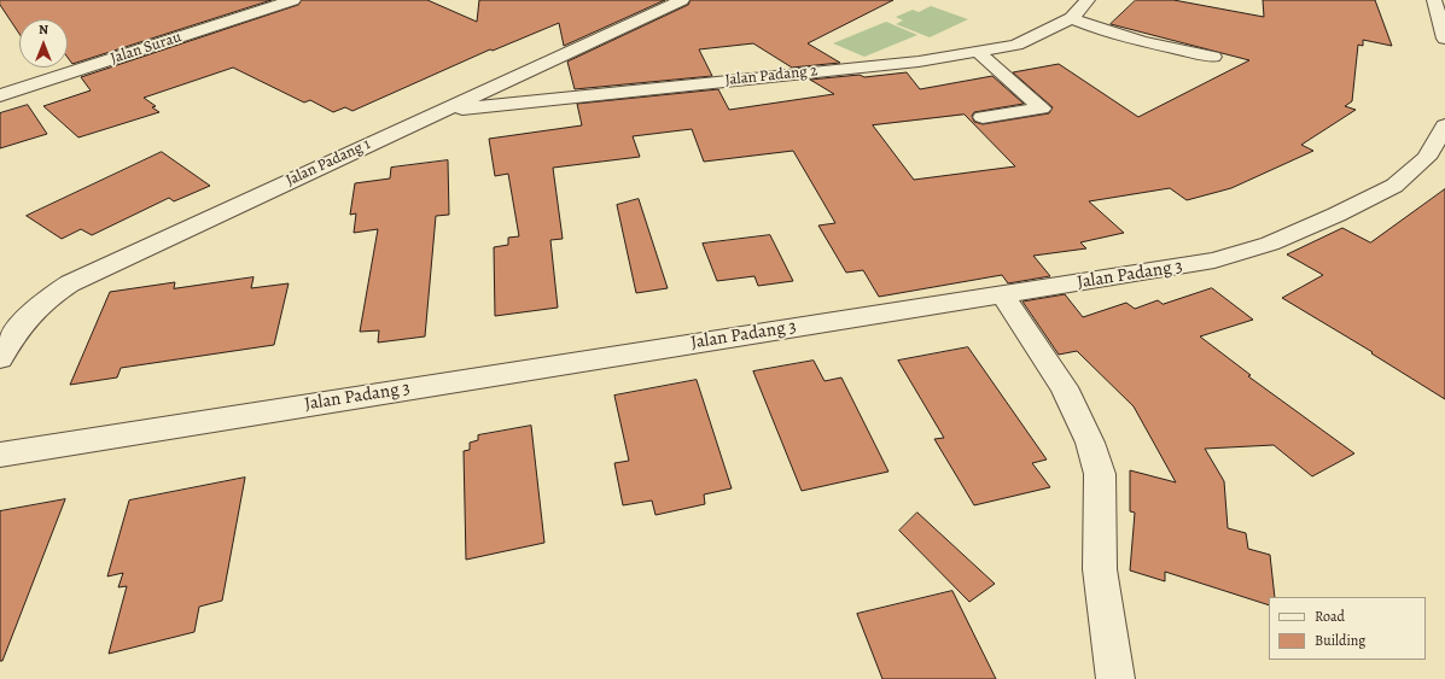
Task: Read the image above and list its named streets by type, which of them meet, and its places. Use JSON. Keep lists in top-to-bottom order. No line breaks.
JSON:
{"streets":{"street":["Jalan Surau","Jalan Padang 2","Jalan Padang 1","Jalan Padang 3"]},"crossings":[["Jalan Padang 2","Jalan Padang 1"]],"legend":["Road","Building"],"north":"top"}
